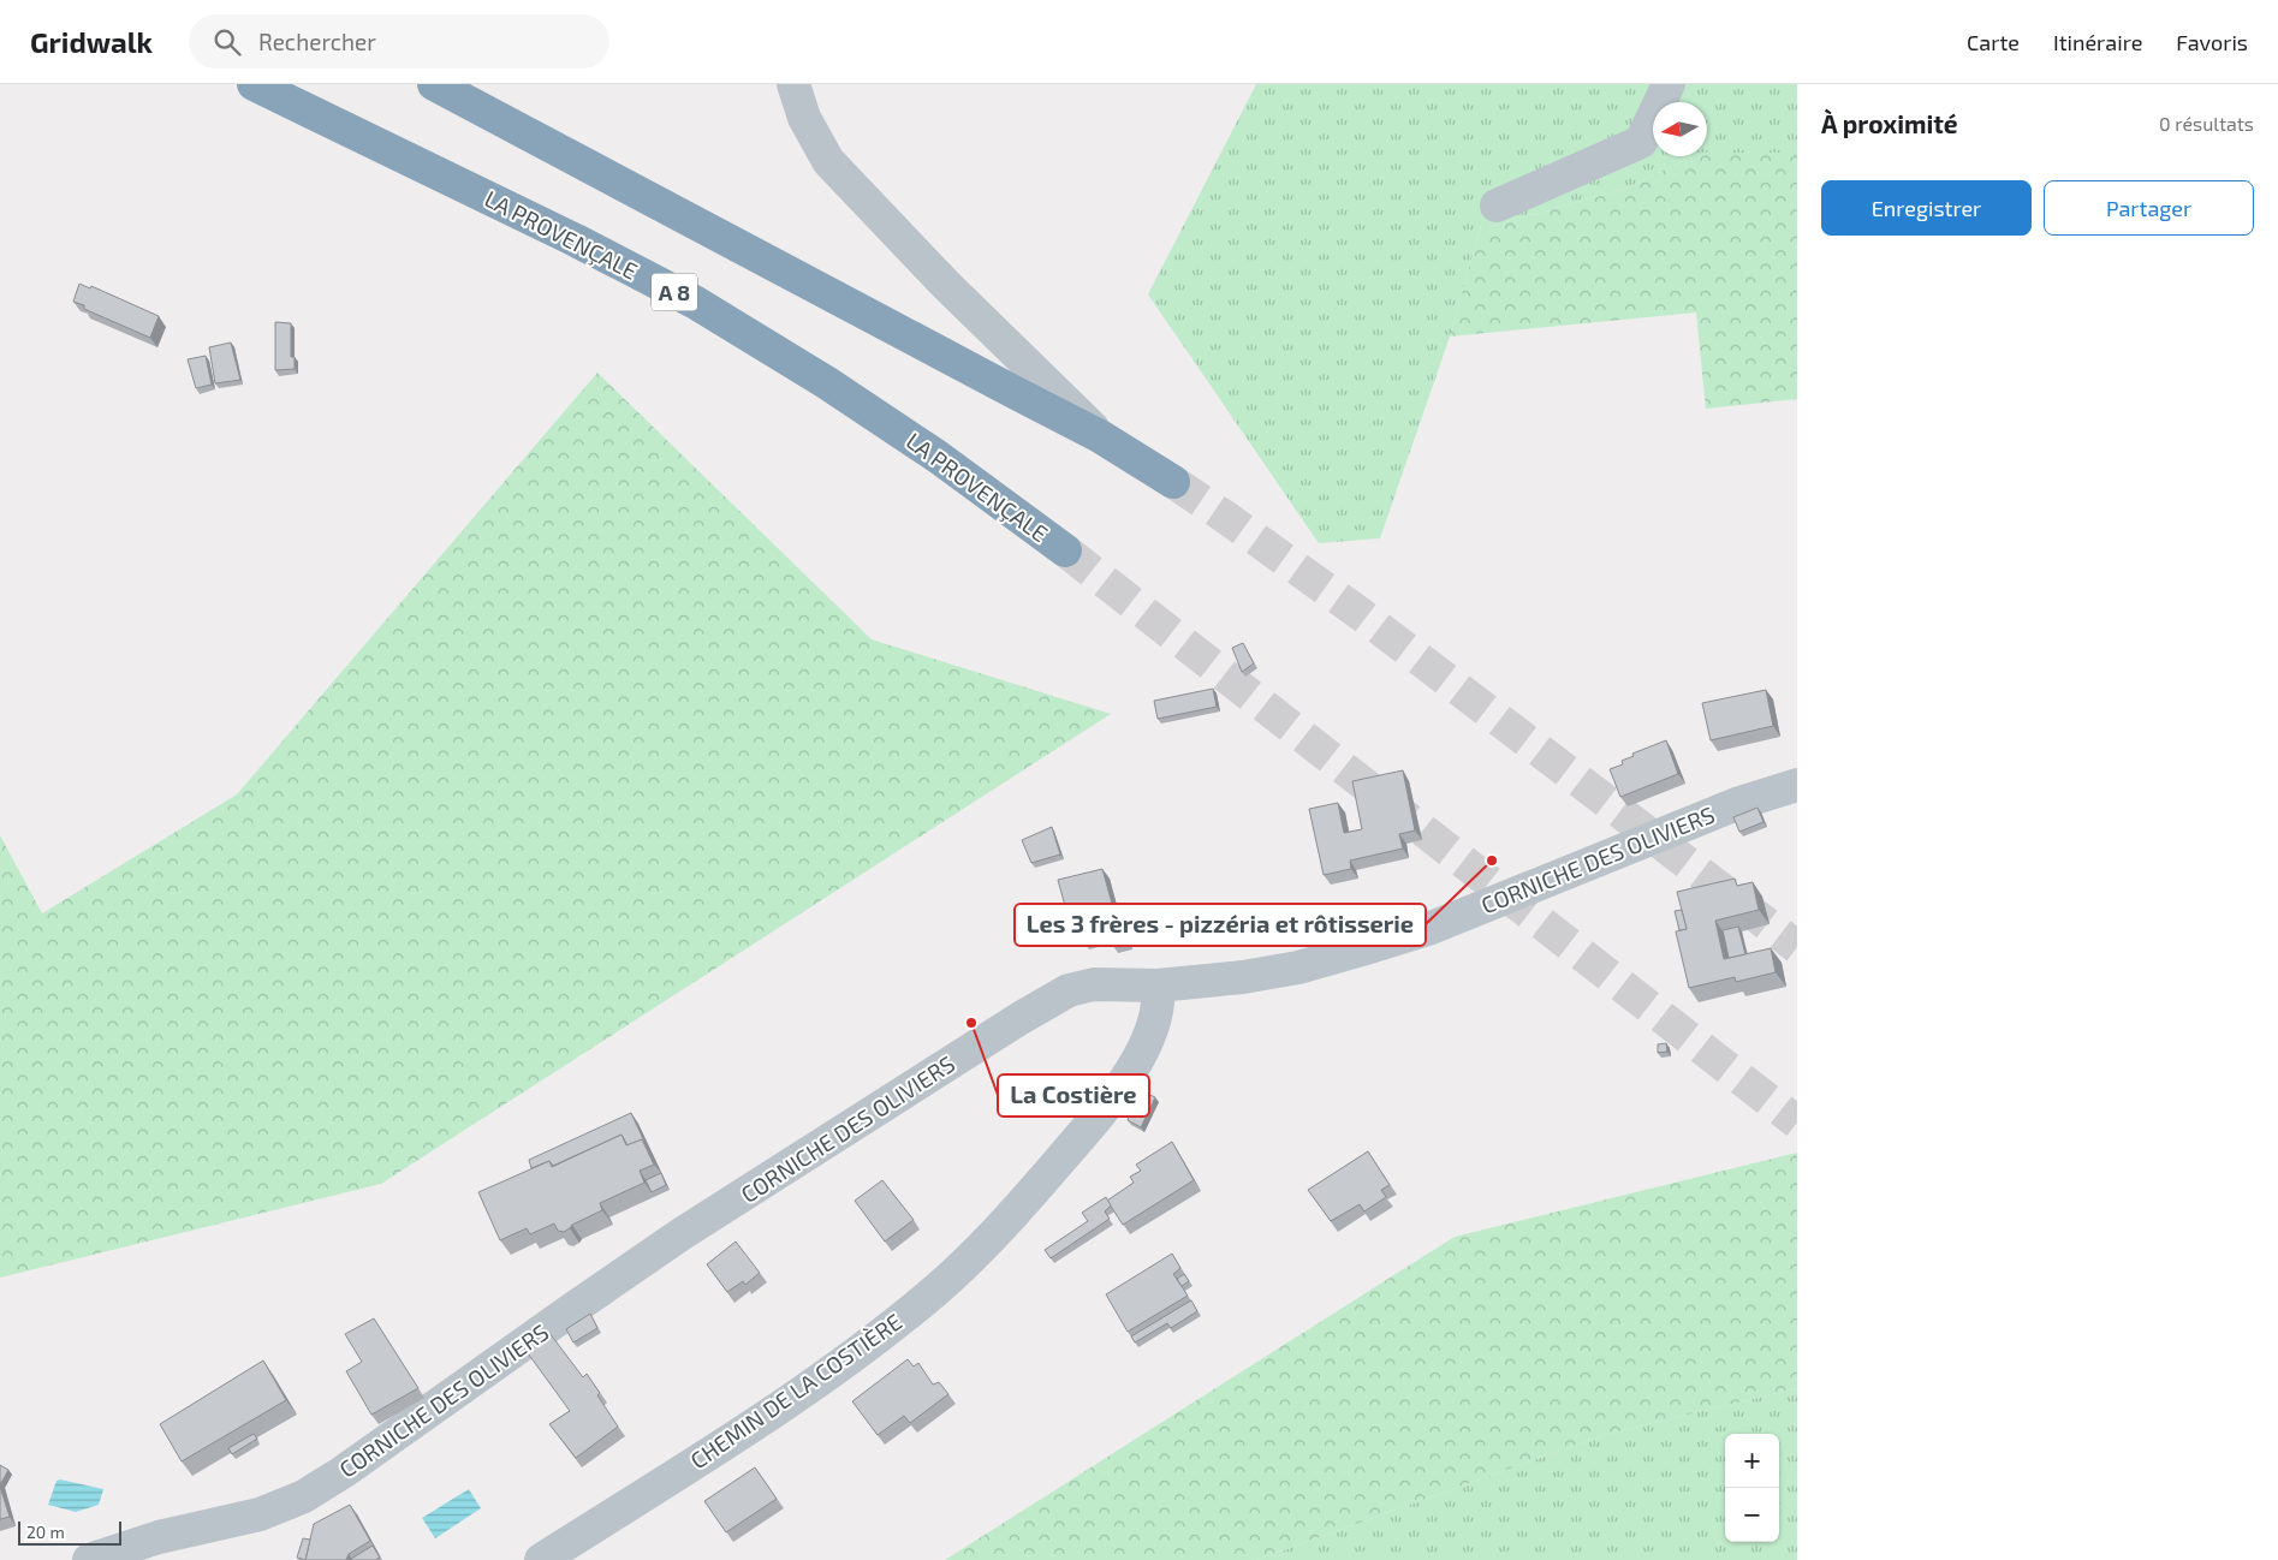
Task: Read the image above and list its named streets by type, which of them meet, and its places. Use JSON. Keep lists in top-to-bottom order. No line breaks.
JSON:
{"streets":{"highway":["LA PROVENÇALE","A 8"],"street":["CORNICHE DES OLIVIERS","CHEMIN DE LA COSTIÈRE"]},"crossings":[["CORNICHE DES OLIVIERS","CHEMIN DE LA COSTIÈRE"]],"places":["Les 3 frères - pizzéria et rôtisserie","La Costière"],"scale_bar":"20 m","north":"left","page":{"header":"Gridwalk","search":"Rechercher","nav":["Carte","Itinéraire","Favoris"],"heading":["À proximité","0 résultats"],"buttons":["Enregistrer","Partager"],"map_buttons":["+","−"],"scale":"20 m"}}
